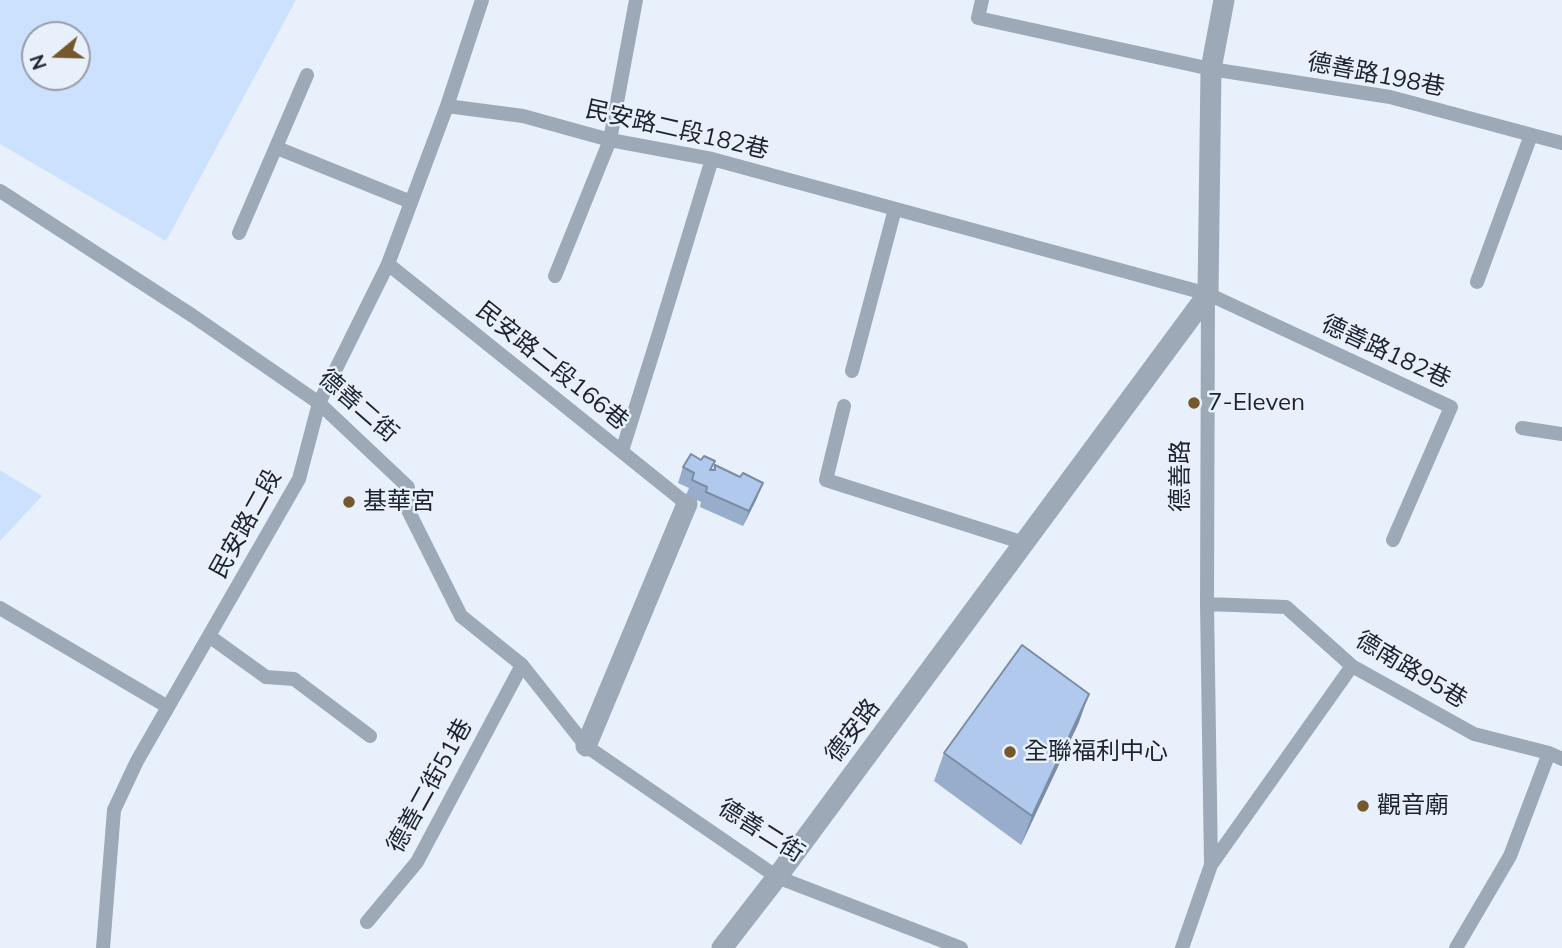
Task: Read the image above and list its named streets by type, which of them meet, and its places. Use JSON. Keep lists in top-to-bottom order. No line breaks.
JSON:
{"streets":{"street":["德善路","德安路"],"lane":["德善路198巷","民安路二段182巷","德善路182巷","民安路二段166巷","德善二街","民安路二段","德南路95巷","德善二街51巷"]},"crossings":[["德善路198巷","德善路"],["民安路二段182巷","德善路182巷"],["民安路二段182巷","德善路"],["民安路二段182巷","民安路二段"],["民安路二段182巷","德安路"],["德善路182巷","德善路"],["德善路182巷","德安路"],["民安路二段166巷","民安路二段"],["德善二街","民安路二段"],["德善二街","德安路"],["德善二街","德善二街51巷"],["德善路","德南路95巷"],["德善路","德安路"]],"places":["7-Eleven","基華宮","全聯福利中心","觀音廟"],"north":"left"}
